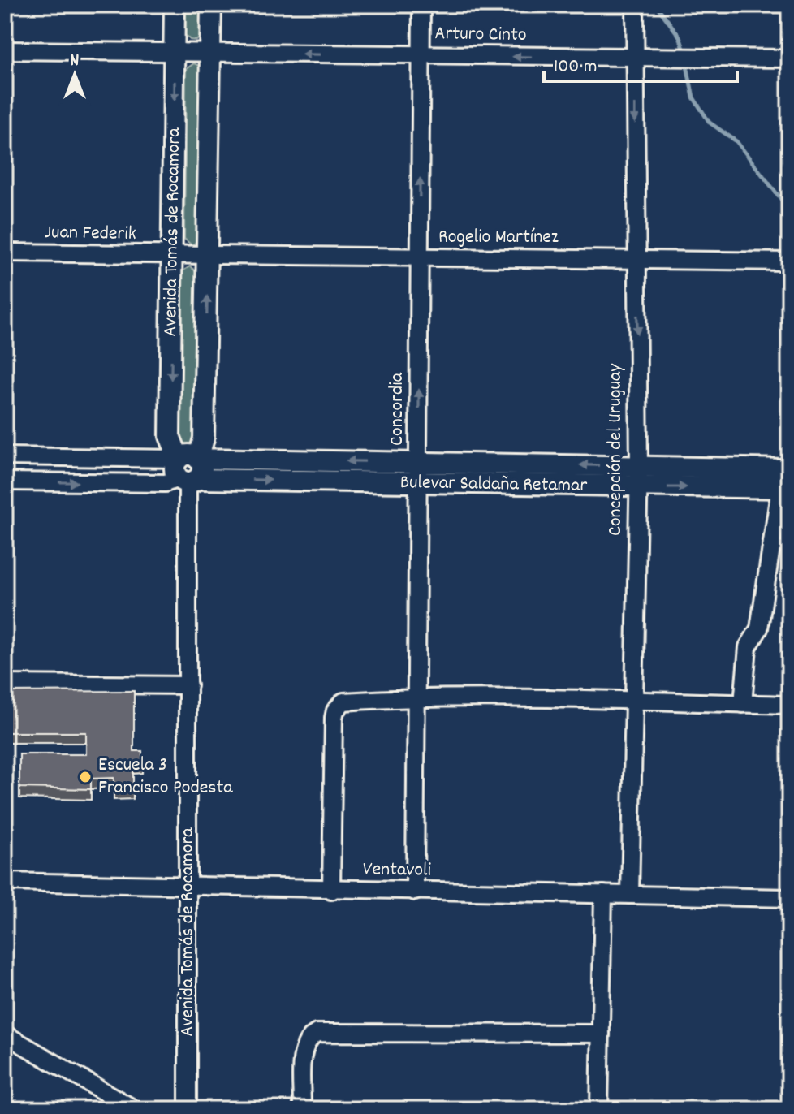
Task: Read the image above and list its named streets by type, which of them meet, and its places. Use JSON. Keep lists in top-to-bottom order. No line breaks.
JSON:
{"streets":{"street":["Arturo Cinto","Avenida Tomás de Rocamora","Juan Federik","Rogelio Martínez","Concordia","Concepción del Uruguay","Bulevar Saldaña Retamar","Ventavoli"]},"crossings":[["Arturo Cinto","Avenida Tomás de Rocamora"],["Arturo Cinto","Concordia"],["Arturo Cinto","Concepción del Uruguay"],["Avenida Tomás de Rocamora","Juan Federik"],["Avenida Tomás de Rocamora","Rogelio Martínez"],["Avenida Tomás de Rocamora","Bulevar Saldaña Retamar"],["Avenida Tomás de Rocamora","Ventavoli"],["Juan Federik","Rogelio Martínez"],["Rogelio Martínez","Concordia"],["Rogelio Martínez","Concepción del Uruguay"],["Concordia","Bulevar Saldaña Retamar"],["Concordia","Ventavoli"],["Concepción del Uruguay","Bulevar Saldaña Retamar"],["Concepción del Uruguay","Ventavoli"]],"one_way":["Arturo Cinto","Concordia","Concepción del Uruguay"],"places":["Escuela 3 Francisco Podesta"],"scale_bar":"100 m","north":"top"}
